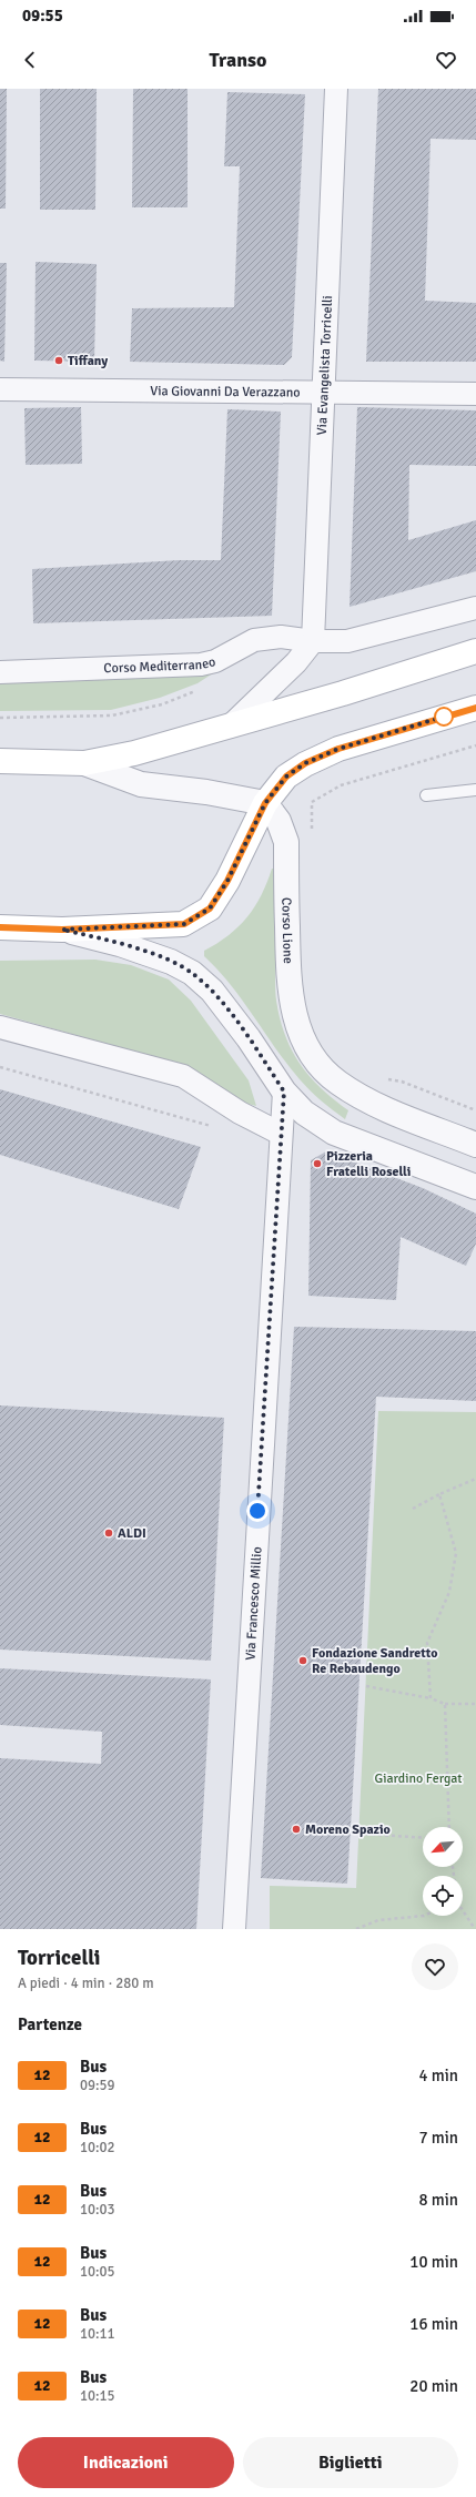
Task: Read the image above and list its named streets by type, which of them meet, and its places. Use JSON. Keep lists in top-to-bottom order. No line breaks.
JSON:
{"streets":{"street":["Via Evangelista Torricelli","Via Giovanni Da Verazzano","Corso Mediterraneo","Corso Lione","Via Francesco Millio"]},"crossings":[["Via Evangelista Torricelli","Via Giovanni Da Verazzano"],["Via Evangelista Torricelli","Corso Mediterraneo"]],"parks":["Giardino Fergat"],"places":["Tiffany","Pizzeria Fratelli Roselli","ALDI","Fondazione Sandretto Re Rebaudengo","Moreno Spazio"],"lines":["bus line 12"],"north":"bottom left","page":{"status":"09:55","header":"Transo","heading":[["Torricelli","A piedi · 4 min · 280 m"],"Partenze"],"list":[{"mark":"12","name":"Bus","note":"09:59","value":"4 min"},{"mark":"12","name":"Bus","note":"10:02","value":"7 min"},{"mark":"12","name":"Bus","note":"10:03","value":"8 min"},{"mark":"12","name":"Bus","note":"10:05","value":"10 min"},{"mark":"12","name":"Bus","note":"10:11","value":"16 min"},{"mark":"12","name":"Bus","note":"10:15","value":"20 min"}],"buttons":["Indicazioni","Biglietti"]}}
